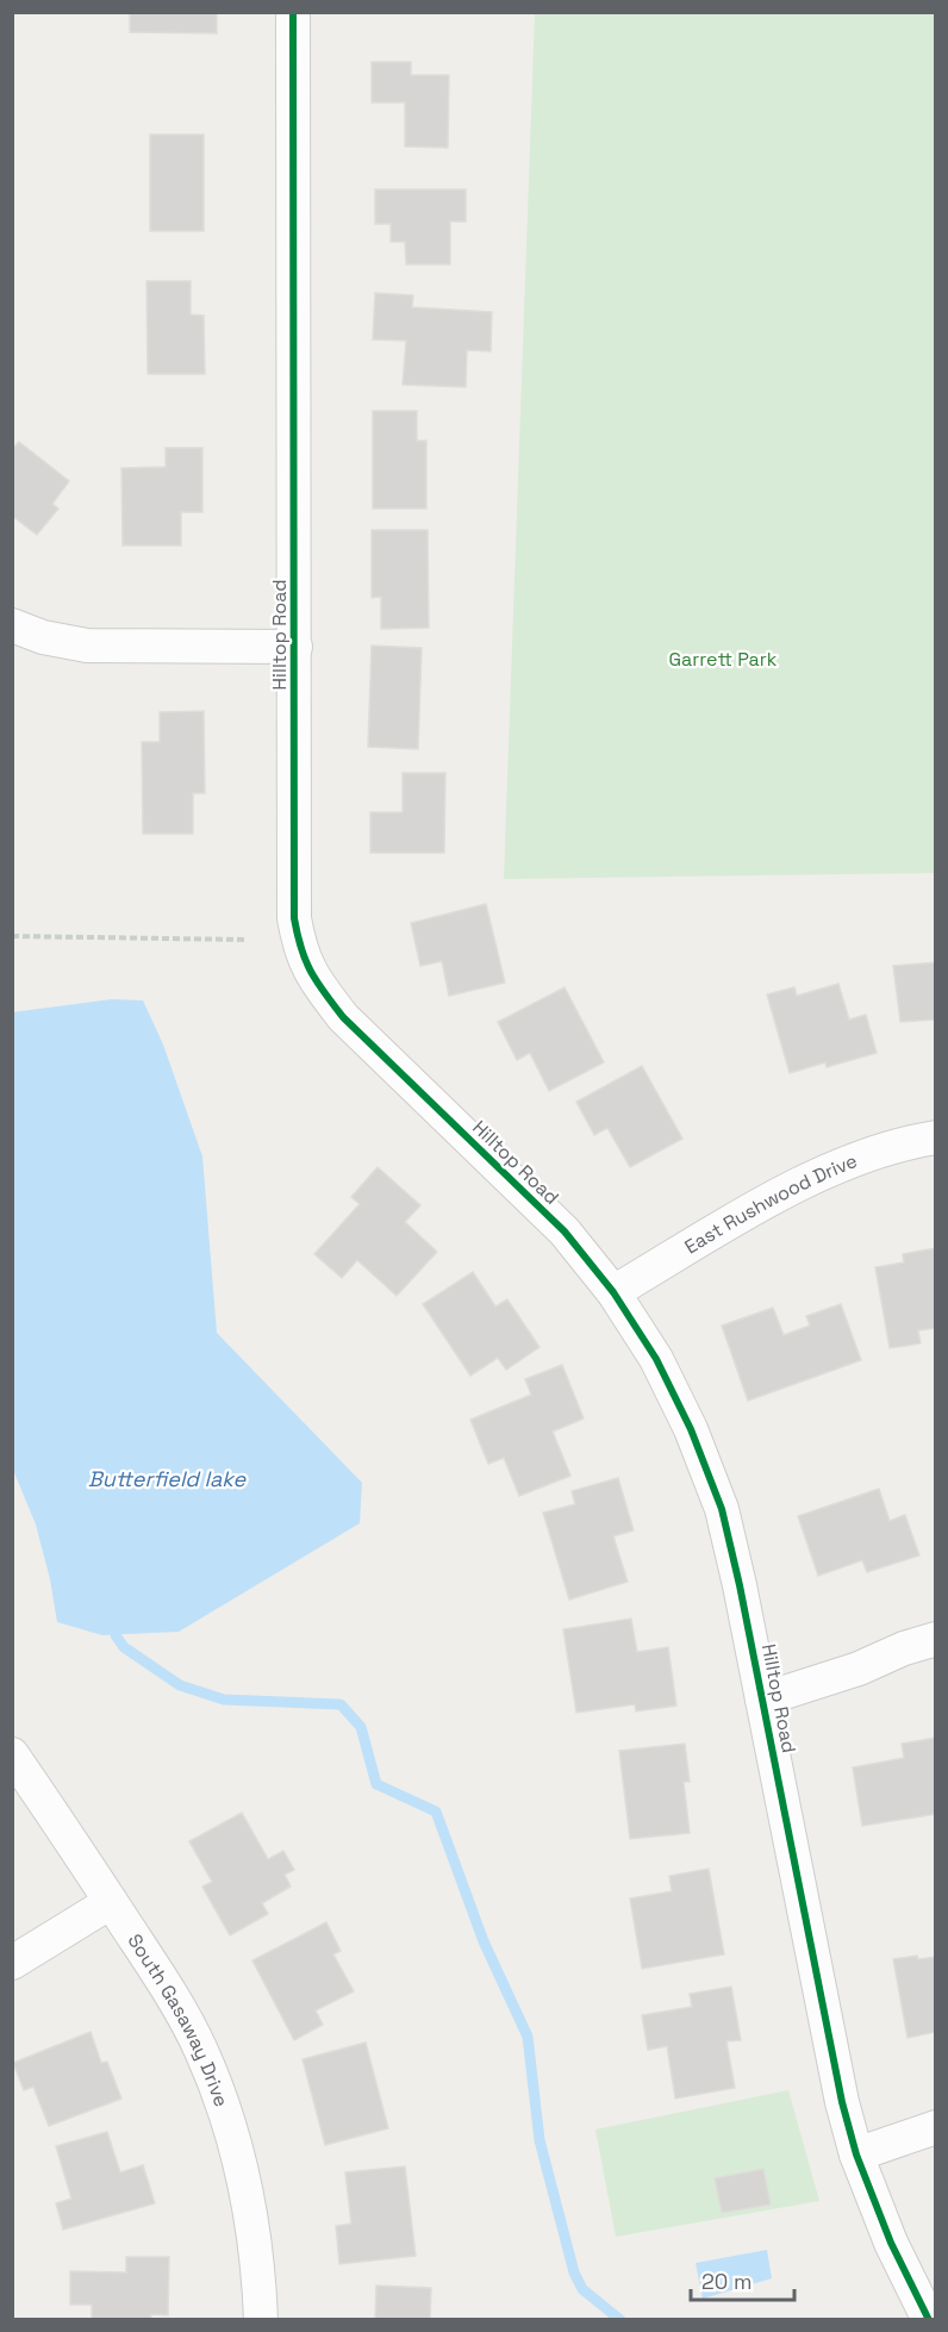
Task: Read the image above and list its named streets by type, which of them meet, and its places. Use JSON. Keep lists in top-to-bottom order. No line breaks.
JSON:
{"streets":{"street":["Hilltop Road","East Rushwood Drive","South Gasaway Drive"]},"crossings":[["Hilltop Road","East Rushwood Drive"]],"water":["Butterfield lake"],"parks":["Garrett Park"],"scale_bar":"20 m"}
